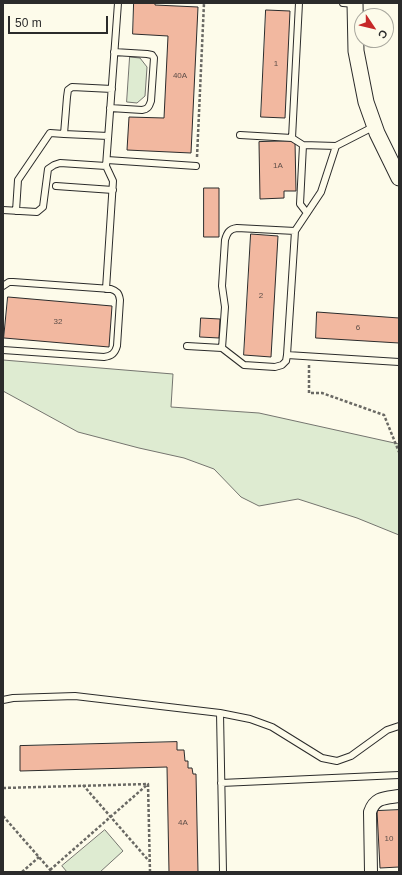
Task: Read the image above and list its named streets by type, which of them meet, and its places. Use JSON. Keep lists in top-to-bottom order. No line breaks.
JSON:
{"house_numbers":["1","40А","1А","2","32","6","4А","10"],"scale_bar":"50 m","north":"bottom right"}
